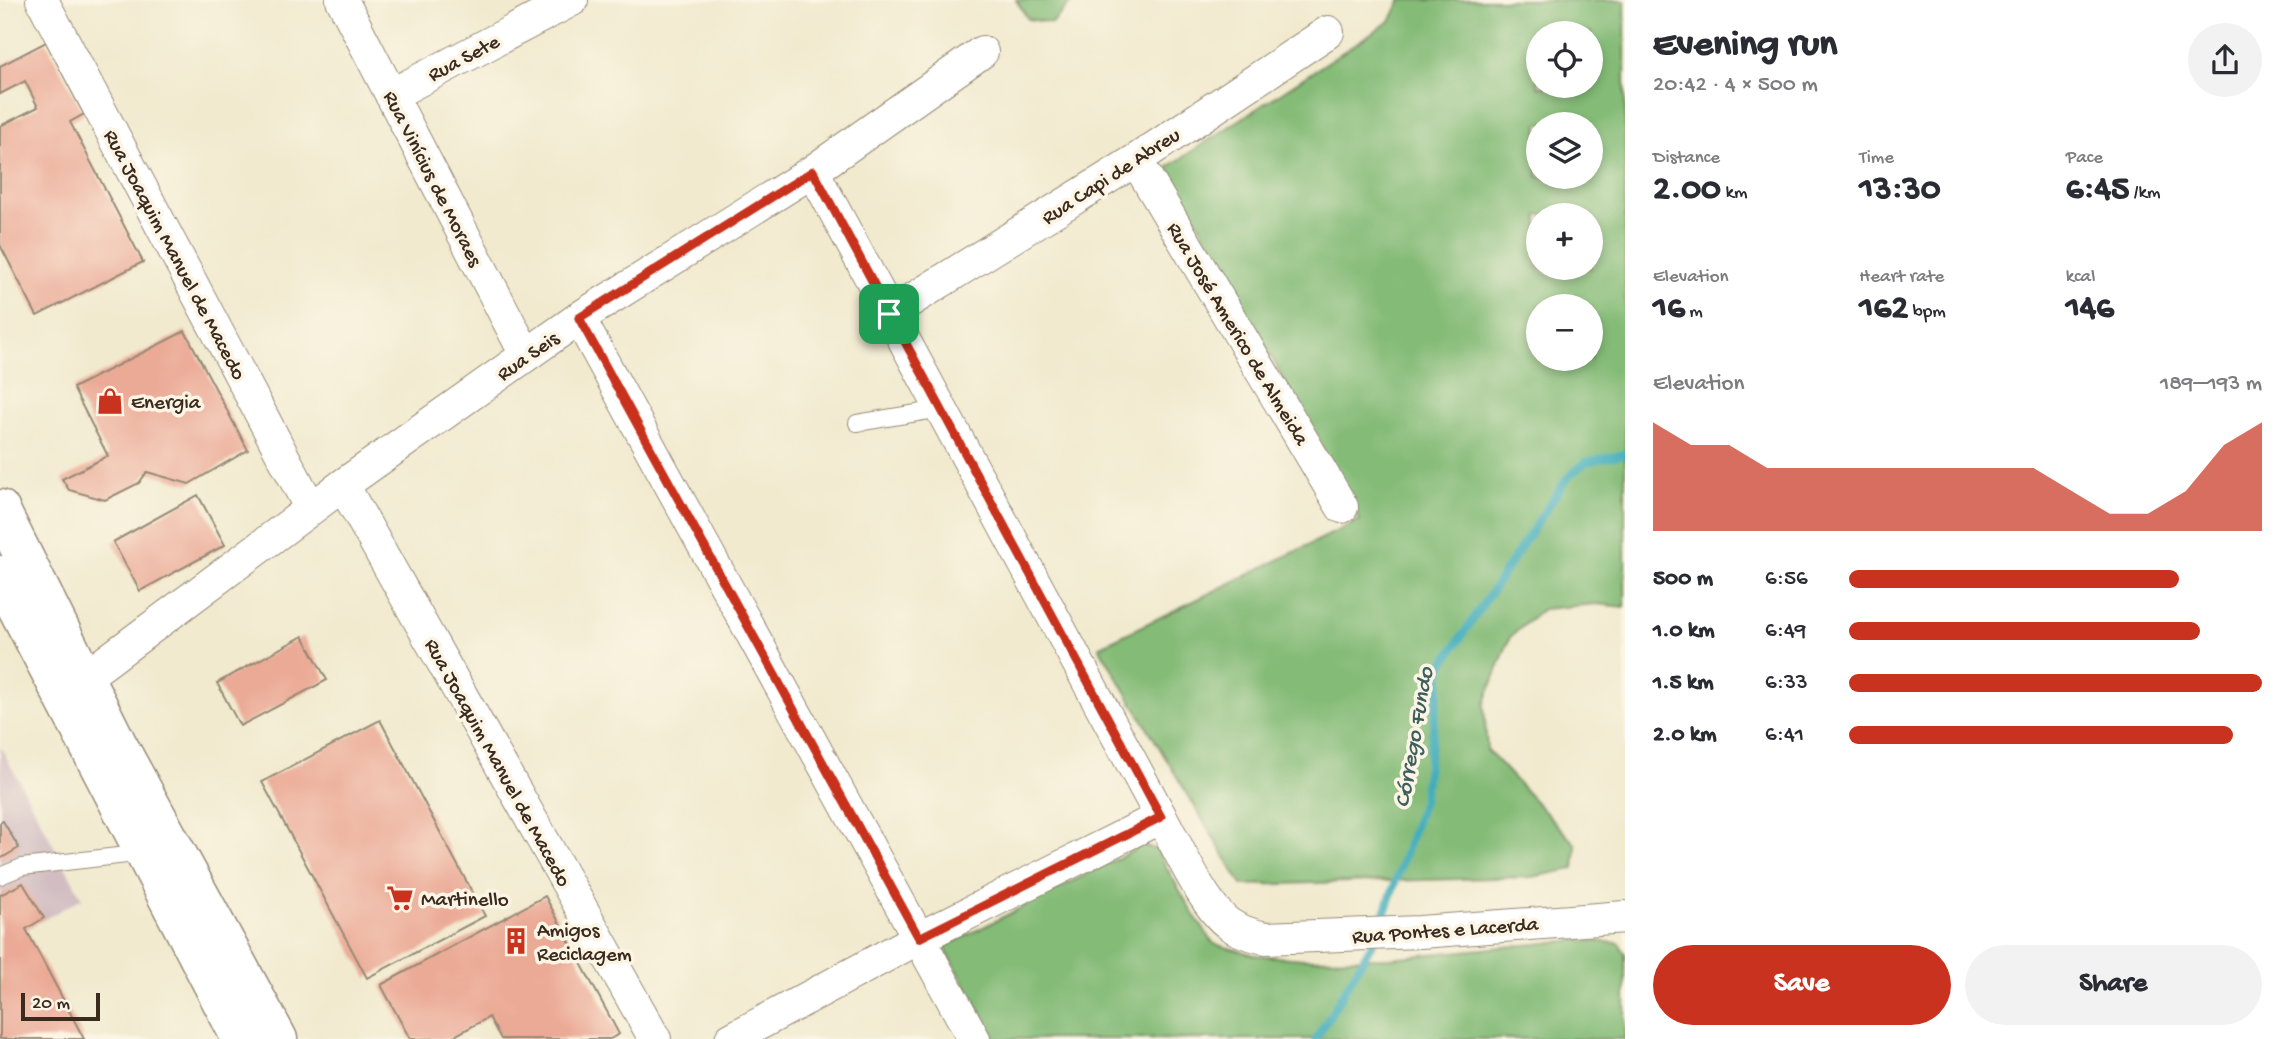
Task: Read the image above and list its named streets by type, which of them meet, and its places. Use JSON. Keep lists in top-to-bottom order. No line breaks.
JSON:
{"streets":{"street":["Rua Sete","Rua Capi de Abreu","Rua Vinícius de Moraes","Rua Joaquim Manuel de Macedo","Rua José Americo de Almeida","Rua Seis","Rua Pontes e Lacerda"]},"crossings":[["Rua Sete","Rua Vinícius de Moraes"],["Rua Capi de Abreu","Rua José Americo de Almeida"],["Rua Vinícius de Moraes","Rua Seis"],["Rua Joaquim Manuel de Macedo","Rua Seis"]],"water":["Córrego Fundo"],"places":{"shop":["Energia"],"supermarket":["Martinello"],"building":["Amigos Reciclagem"]},"scale_bar":"20 m","page":{"heading":["Evening run","20:42 · 4 × 500 m"],"map_buttons":["+","−"],"stats":[["Distance","2.00 km"],["Time","13:30"],["Pace","6:45 /km"],["Elevation","16 m"],["Heart rate","162 bpm"],["kcal","146"]],"chart":["Elevation","189–193 m"],"list":[{"name":"500 m","note":"6:56"},{"name":"1.0 km","note":"6:49"},{"name":"1.5 km","note":"6:33"},{"name":"2.0 km","note":"6:41"}],"buttons":["Save","Share"],"scale":"20 m"}}
